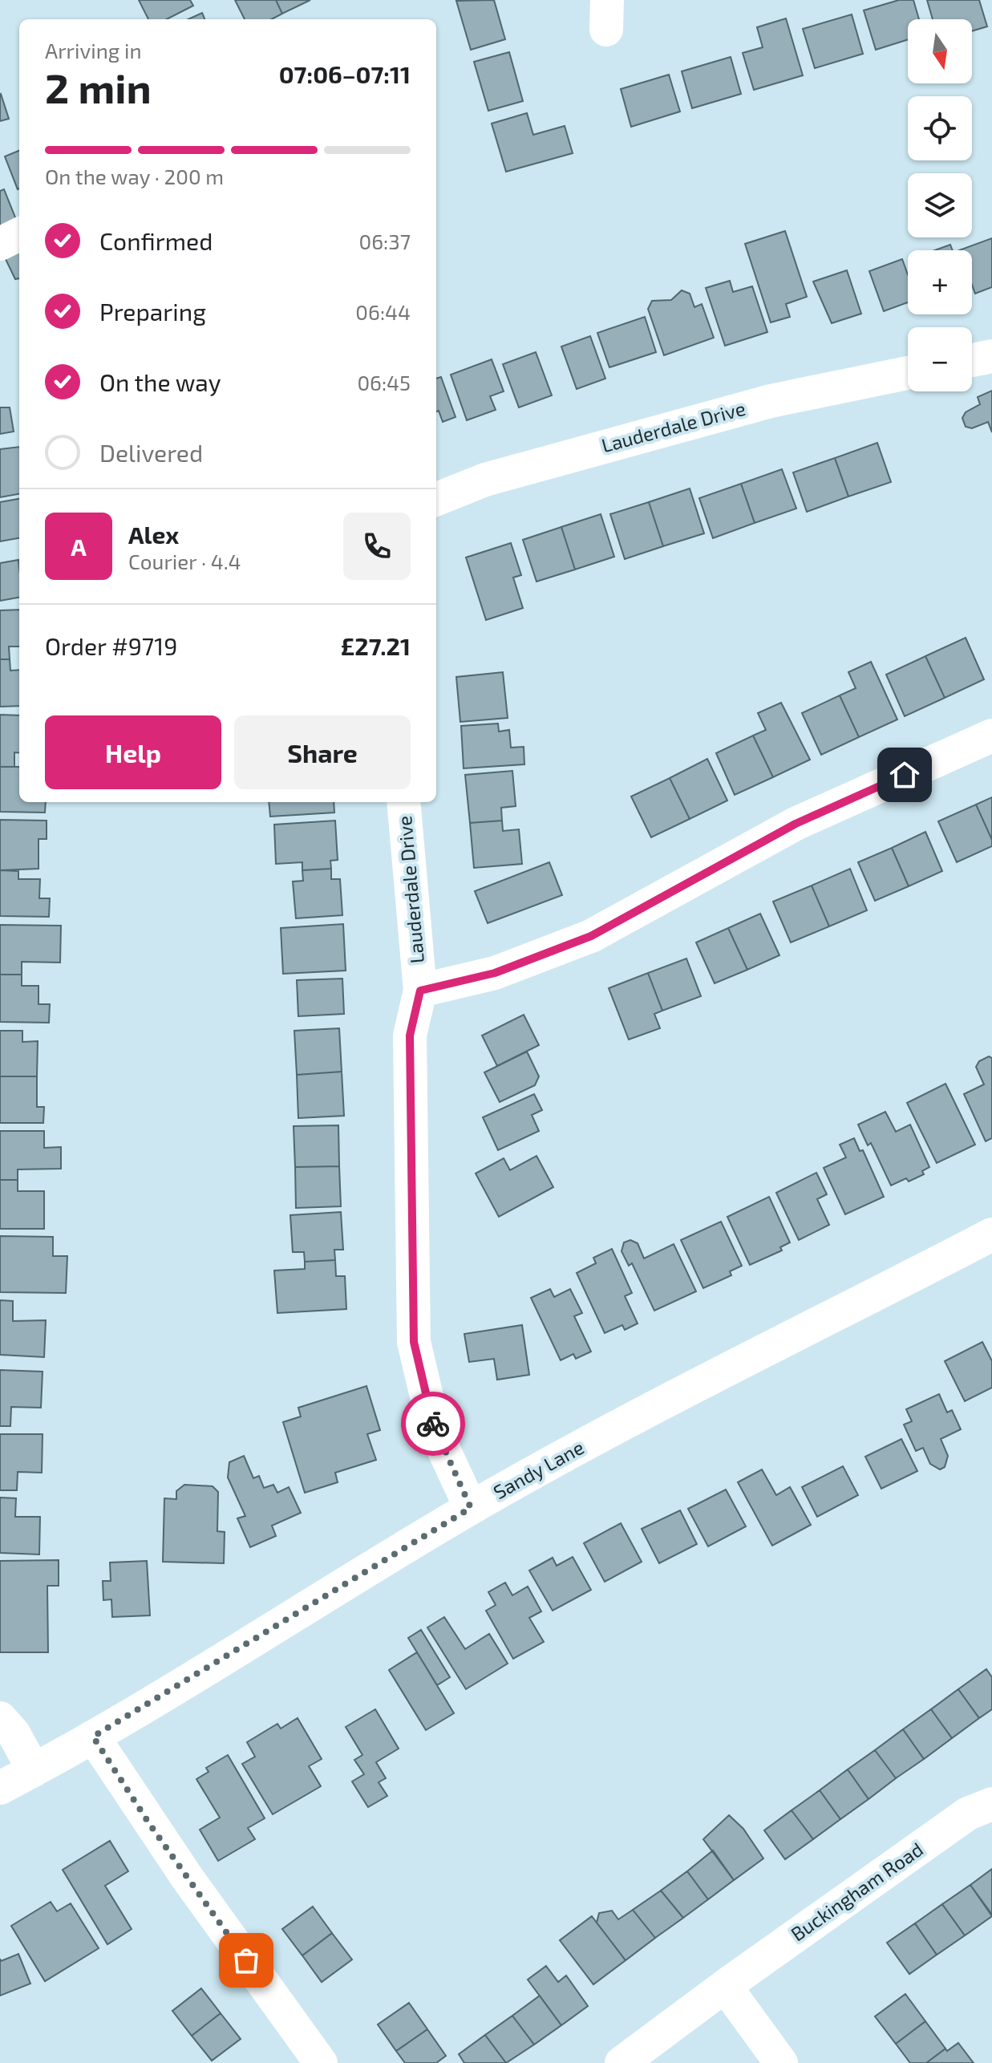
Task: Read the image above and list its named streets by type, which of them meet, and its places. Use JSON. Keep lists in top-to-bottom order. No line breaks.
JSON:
{"streets":{"street":["Lauderdale Drive","Sandy Lane","Buckingham Road"]},"crossings":[["Lauderdale Drive","Sandy Lane"]],"north":"bottom","page":{"map_buttons":["+","−"],"heading":["2 min","Arriving in","07:06–07:11"],"panel":["Alex","Courier · 4.4","Order #9719","£27.21"],"bar":"On the way · 200 m","list":[["Confirmed","06:37"],["Preparing","06:44"],["On the way","06:45"],"Delivered"],"round":"A","buttons":["Help","Share"]}}
